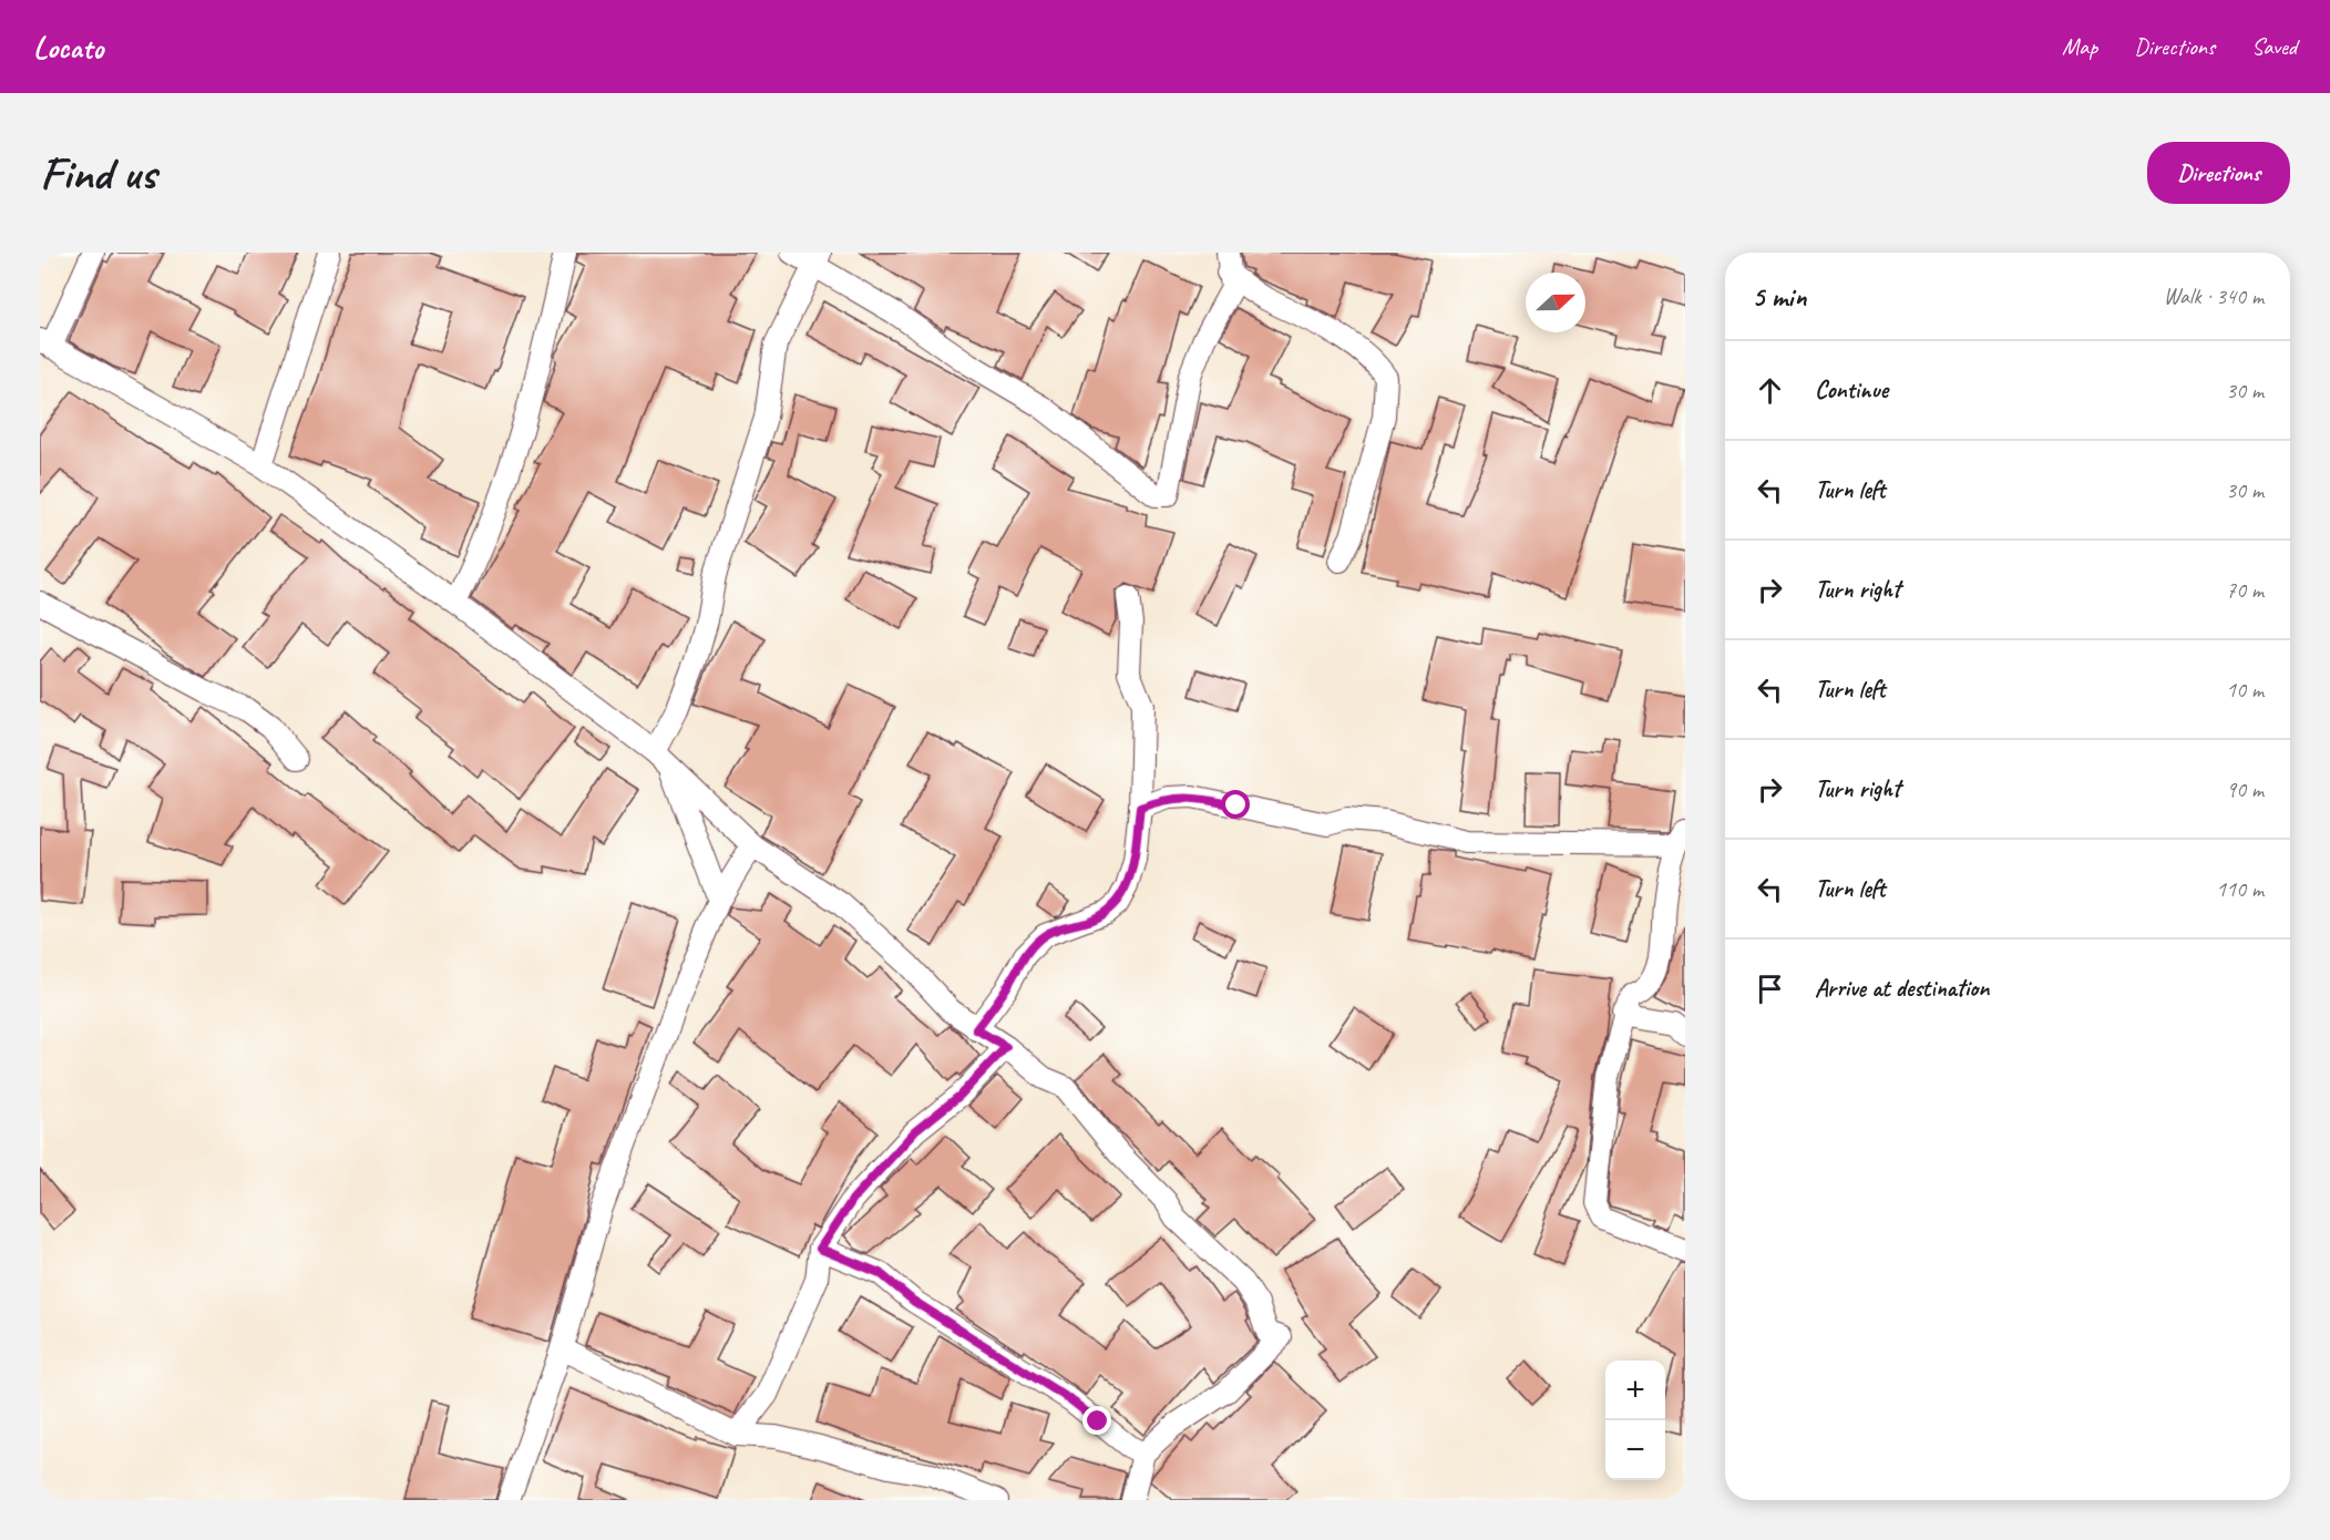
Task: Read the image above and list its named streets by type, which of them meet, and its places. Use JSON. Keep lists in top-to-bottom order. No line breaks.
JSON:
{"north":"right","page":{"header":"Locato","nav":["Map","Directions","Saved"],"buttons":"Directions","title":"Find us","heading":["5 min","Walk · 340 m"],"list":[["Continue","30 m"],["Turn left","30 m"],["Turn right","70 m"],["Turn left","10 m"],["Turn right","90 m"],["Turn left","110 m"],"Arrive at destination"],"map_buttons":["+","−"]}}
